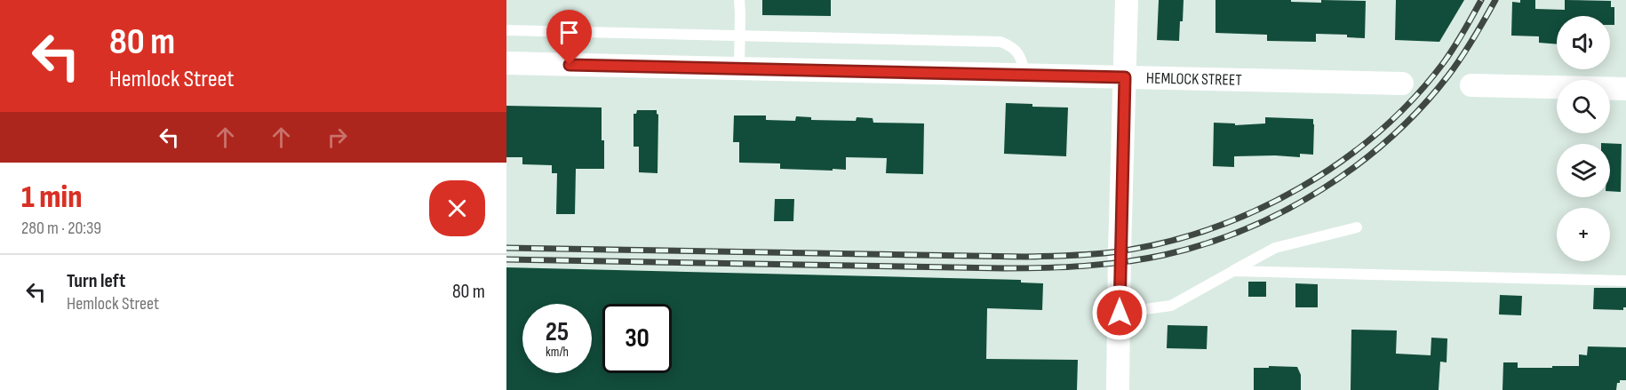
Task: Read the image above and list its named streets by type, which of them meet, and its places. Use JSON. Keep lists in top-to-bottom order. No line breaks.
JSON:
{"streets":{"street":["HEMLOCK STREET"]},"page":{"turn":["80 m","Hemlock Street"],"map_buttons":"+","heading":["1 min","280 m · 20:39"],"list":[{"name":"Turn left","note":"Hemlock Street","value":"80 m"}],"speed":"25 km/h","limit":"30"}}
